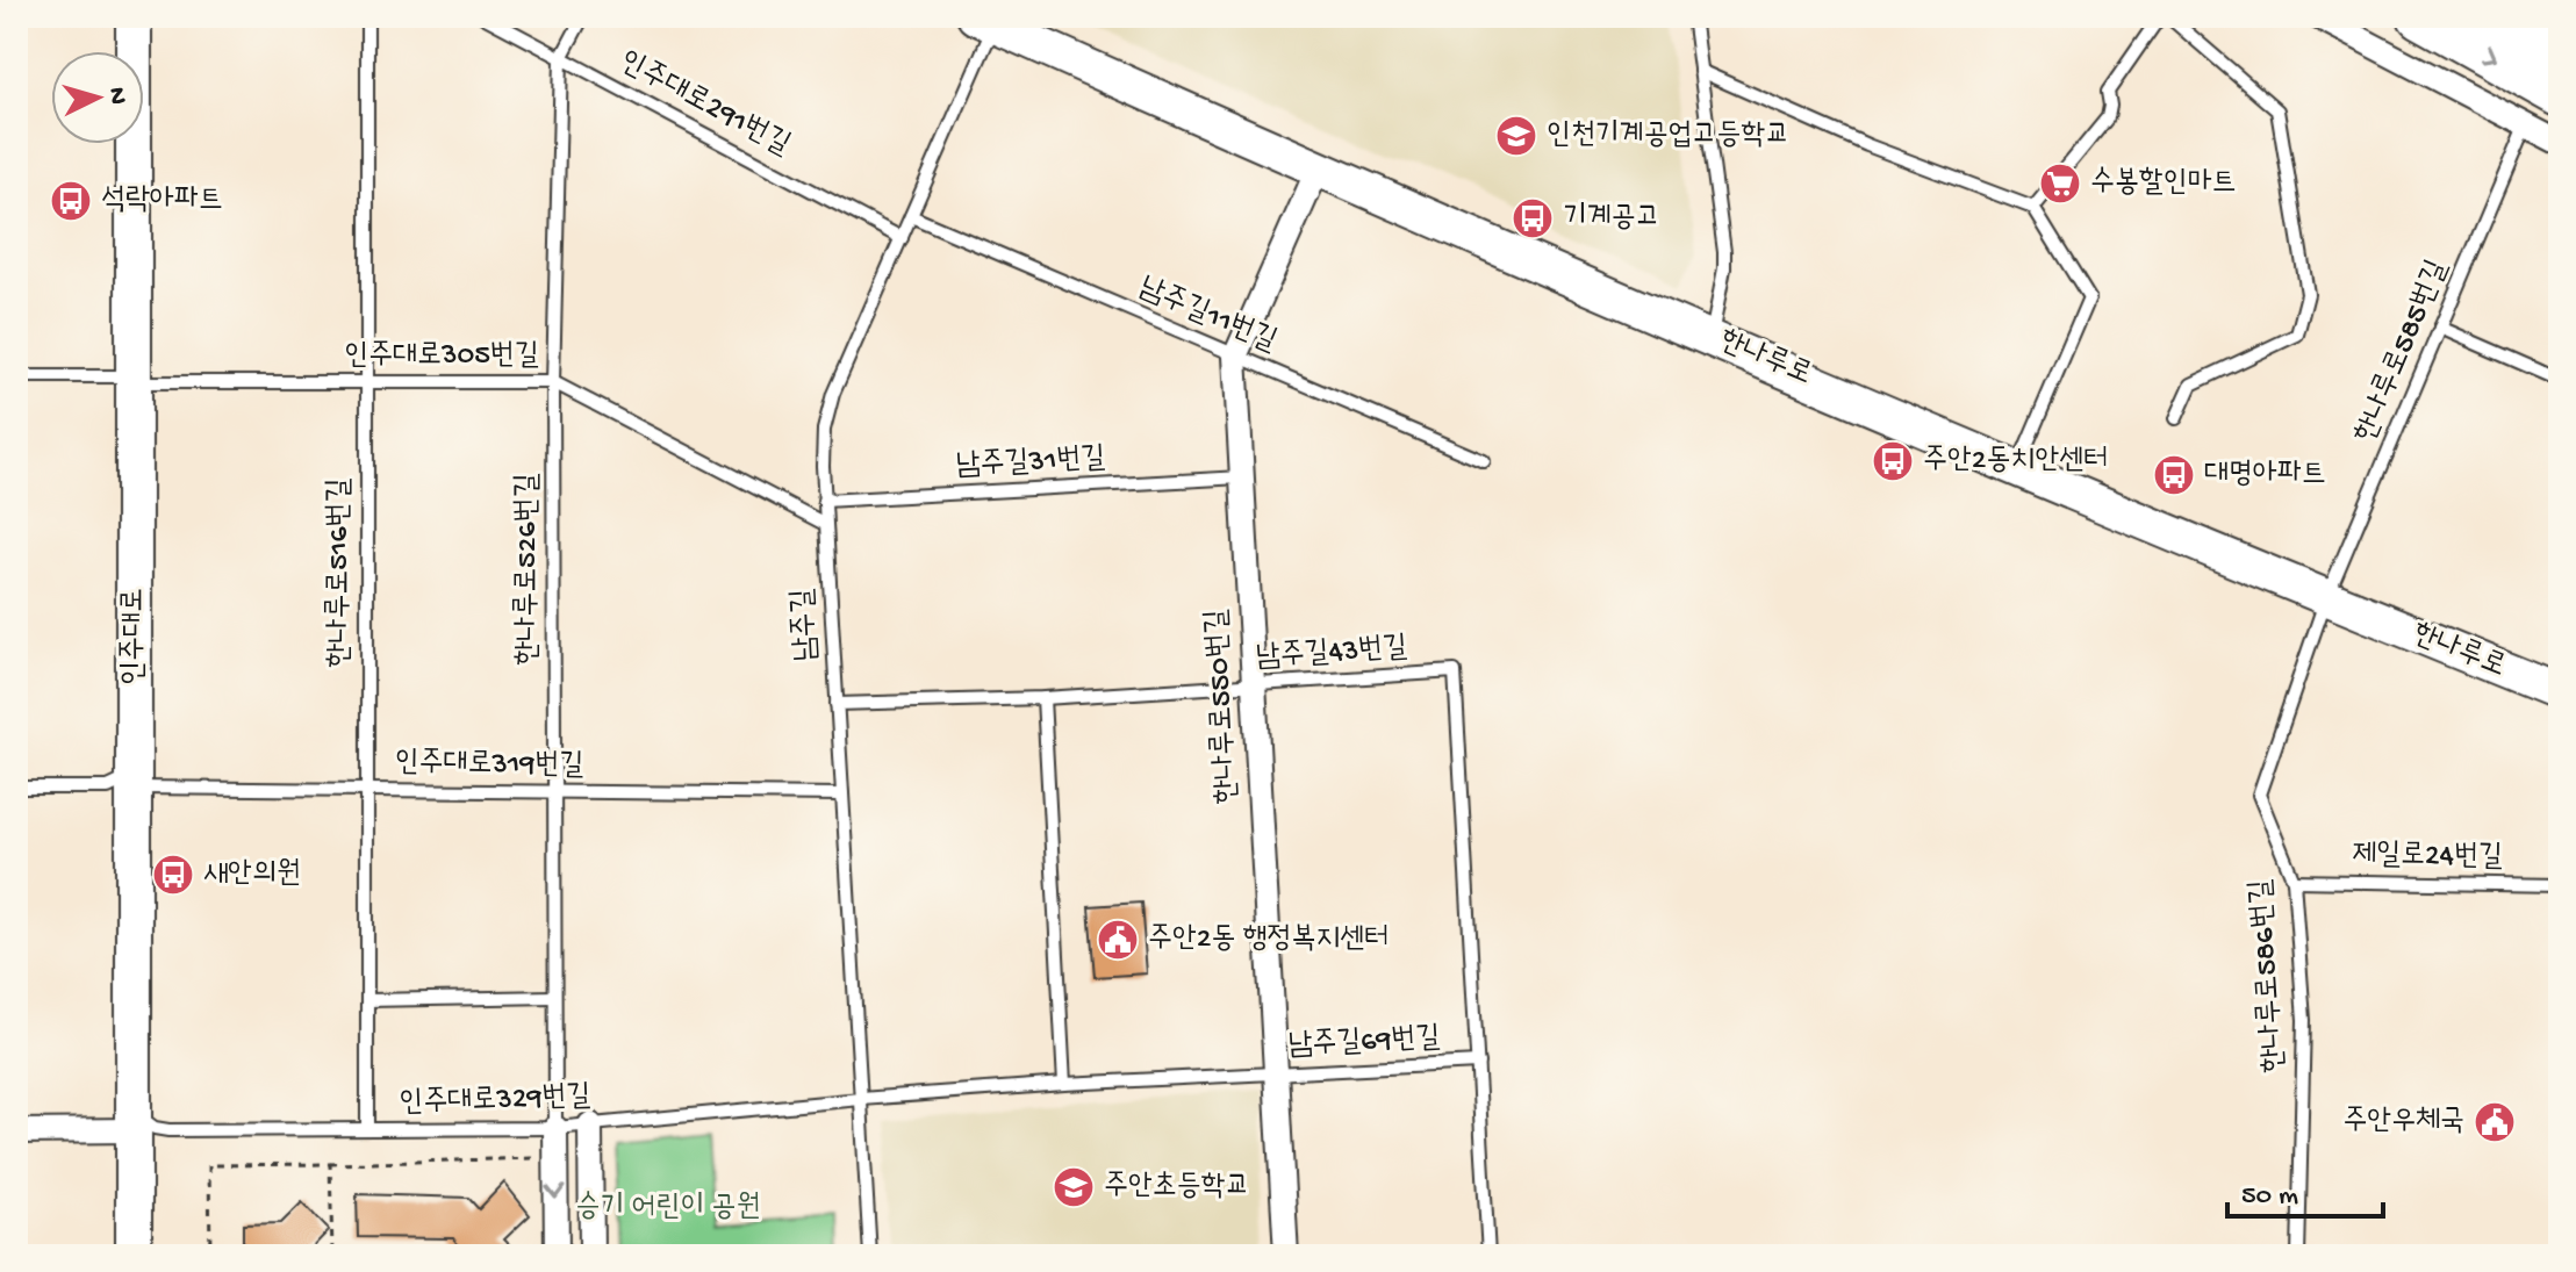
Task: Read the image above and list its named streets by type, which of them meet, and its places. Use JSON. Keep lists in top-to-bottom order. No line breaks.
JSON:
{"streets":{"main road":["한나루로","인주대로"],"street":["한나루로550번길"],"lane":["인주대로291번길","남주길11번길","한나루로585번길","인주대로305번길","남주길31번길","한나루로526번길","한나루로516번길","남주길","남주길43번길","인주대로319번길","제일로24번길","한나루로586번길","남주길69번길","인주대로329번길"]},"crossings":[["인주대로291번길","한나루로526번길"],["인주대로291번길","남주길"],["남주길11번길","남주길"],["남주길11번길","한나루로550번길"],["한나루로585번길","한나루로"],["한나루로585번길","한나루로586번길"],["인주대로305번길","한나루로526번길"],["인주대로305번길","한나루로516번길"],["인주대로305번길","남주길"],["인주대로305번길","인주대로"],["한나루로","남주길"],["한나루로","한나루로550번길"],["한나루로","한나루로586번길"],["남주길31번길","남주길"],["남주길31번길","한나루로550번길"],["한나루로526번길","인주대로319번길"],["한나루로526번길","인주대로329번길"],["한나루로516번길","인주대로319번길"],["한나루로516번길","인주대로329번길"],["남주길","남주길43번길"],["남주길","인주대로319번길"],["남주길","남주길69번길"],["남주길","인주대로329번길"],["인주대로","인주대로319번길"],["인주대로","인주대로329번길"],["남주길43번길","한나루로550번길"],["남주길43번길","남주길69번길"],["한나루로550번길","남주길69번길"],["제일로24번길","한나루로586번길"],["남주길69번길","인주대로329번길"]],"parks":["승기 어린이 공원"],"places":{"school or university":["인천기계공업고등학교","주안초등학교"],"supermarket":["수봉할인마트"],"bus stop":["석락아파트","기계공고","주안2동치안센터","대명아파트","새안의원"],"public building":["주안2동 행정복지센터","주안우체국"]},"scale_bar":"50 m","north":"right"}
